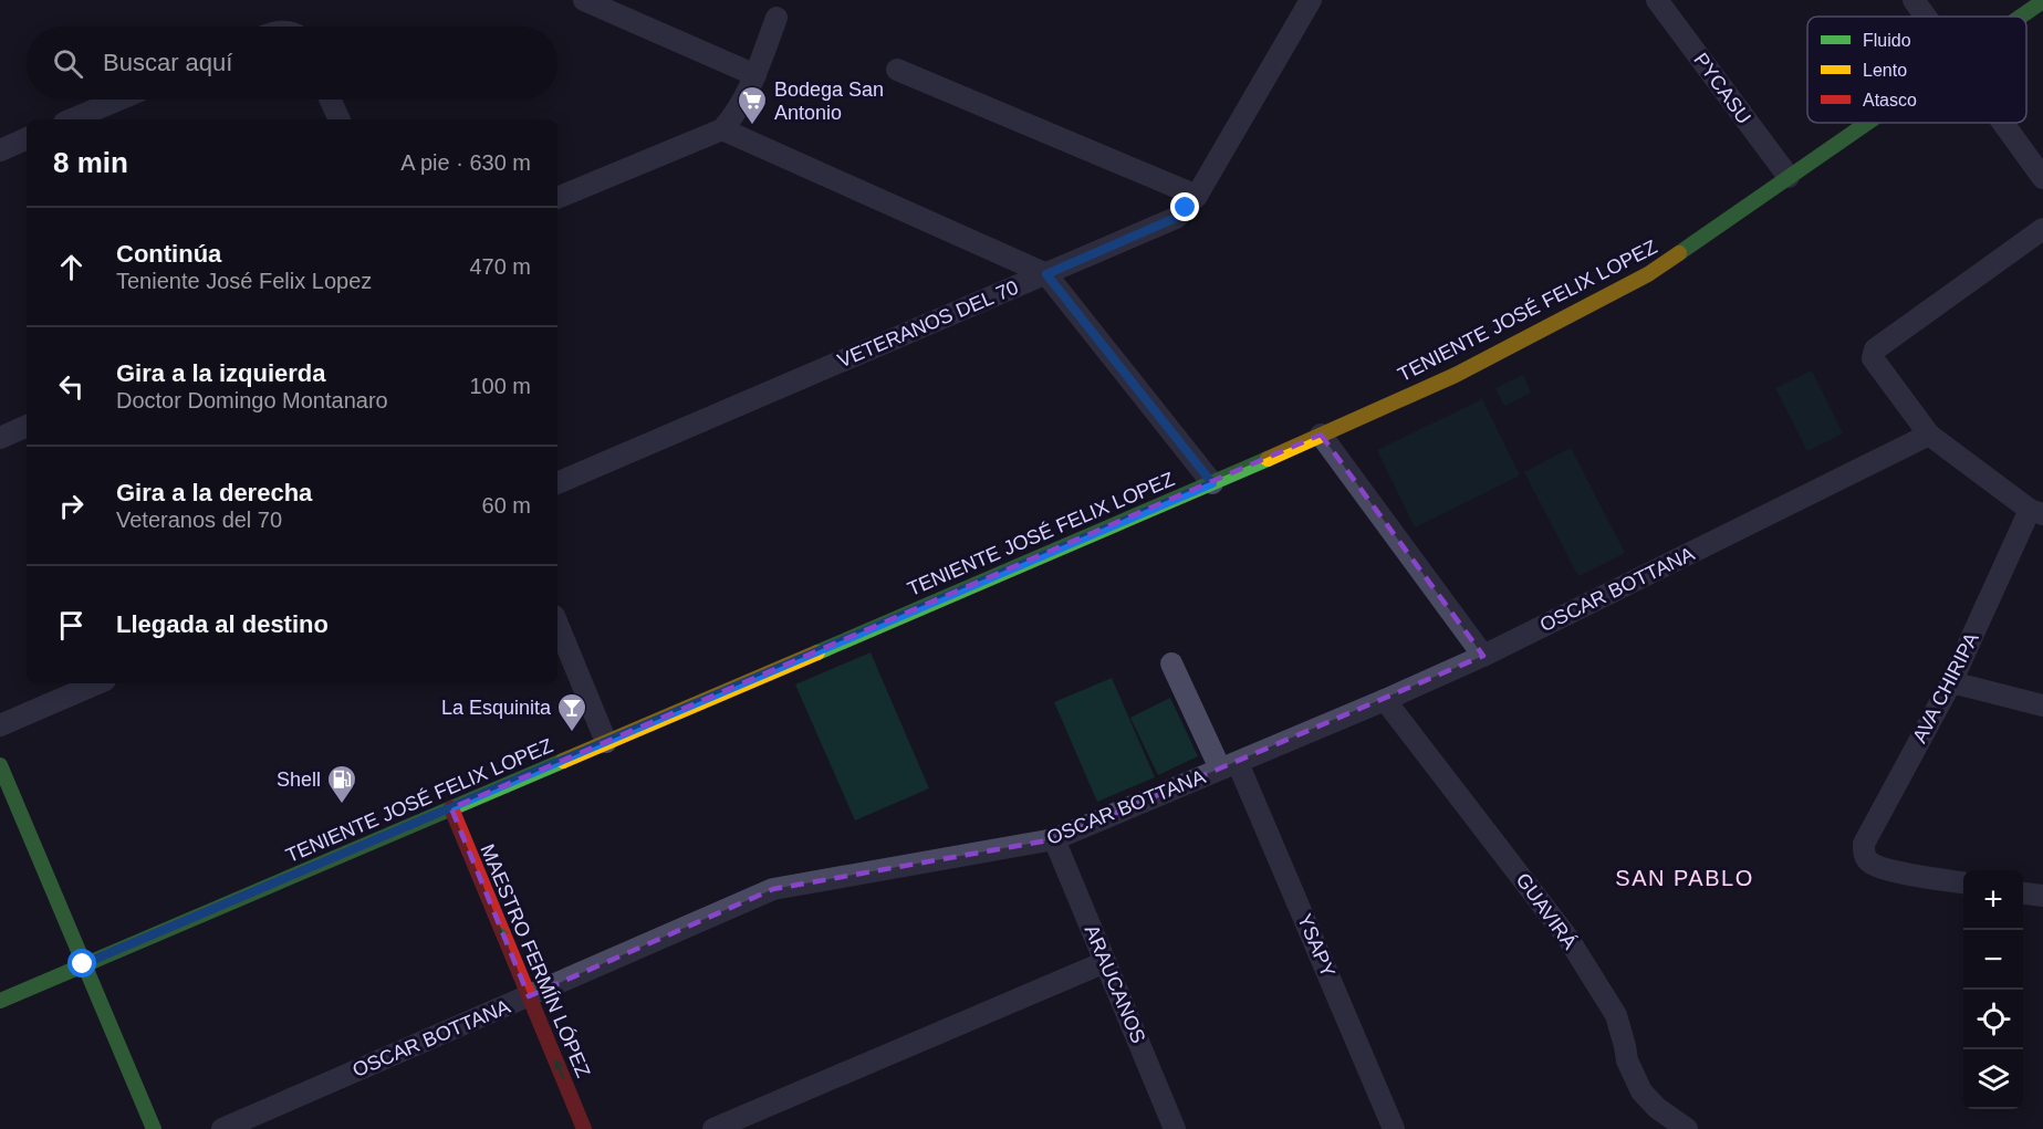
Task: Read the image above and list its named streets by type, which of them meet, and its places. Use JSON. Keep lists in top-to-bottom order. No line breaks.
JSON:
{"streets":{"main road":["TENIENTE JOSÉ FELIX LOPEZ","MAESTRO FERMÍN LÓPEZ"],"street":["PYCASU","VETERANOS DEL 70","OSCAR BOTTANA","AVA CHIRIPA","GUAVIRÁ","YSAPY","ARAUCANOS"]},"crossings":[["PYCASU","TENIENTE JOSÉ FELIX LOPEZ"],["TENIENTE JOSÉ FELIX LOPEZ","MAESTRO FERMÍN LÓPEZ"],["OSCAR BOTTANA","GUAVIRÁ"],["OSCAR BOTTANA","YSAPY"],["OSCAR BOTTANA","MAESTRO FERMÍN LÓPEZ"],["OSCAR BOTTANA","ARAUCANOS"]],"one_way":["MAESTRO FERMÍN LÓPEZ"],"districts":["SAN PABLO"],"places":{"supermarket":["Bodega San Antonio"],"bar":["La Esquinita"],"fuel station":["Shell"]},"legend":["Fluido","Lento","Atasco"],"page":{"search":"Buscar aquí","heading":["8 min","A pie · 630 m"],"list":[["Continúa","Teniente José Felix Lopez","470 m"],["Gira a la izquierda","Doctor Domingo Montanaro","100 m"],["Gira a la derecha","Veteranos del 70","60 m"],"Llegada al destino"],"map_buttons":["+","−"]}}
